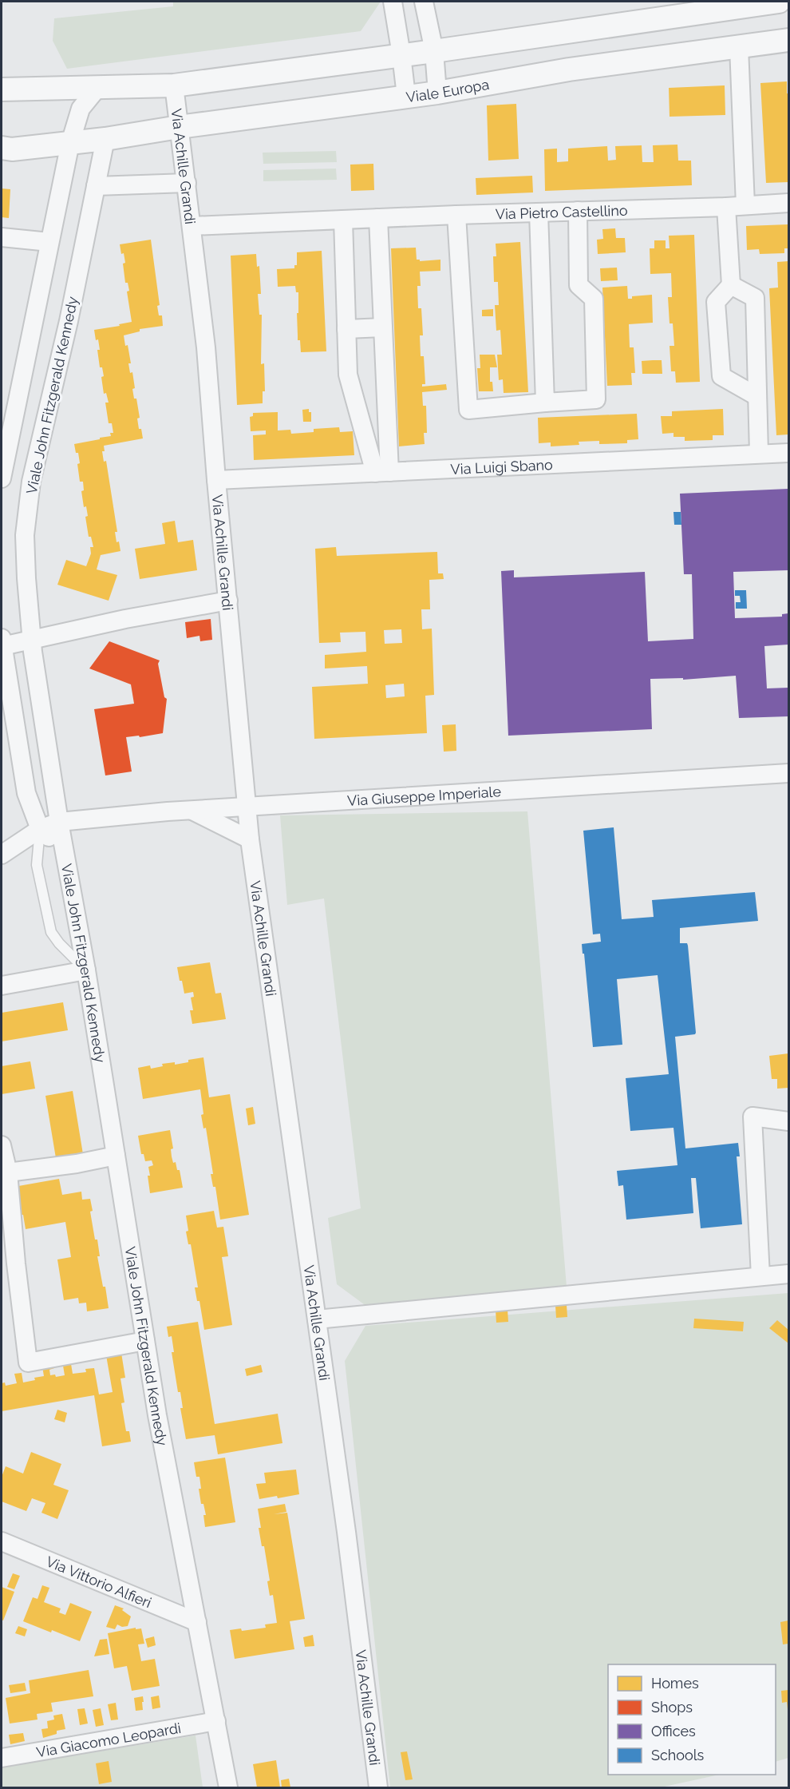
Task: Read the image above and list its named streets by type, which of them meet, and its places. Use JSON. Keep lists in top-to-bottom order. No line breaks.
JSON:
{"streets":{"street":["Viale Europa","Via Achille Grandi","Via Pietro Castellino","Viale John Fitzgerald Kennedy","Via Luigi Sbano","Via Giuseppe Imperiale","Via Vittorio Alfieri","Via Giacomo Leopardi"]},"crossings":[["Viale Europa","Via Achille Grandi"],["Viale Europa","Viale John Fitzgerald Kennedy"],["Via Achille Grandi","Via Pietro Castellino"],["Via Achille Grandi","Via Luigi Sbano"],["Via Achille Grandi","Via Giuseppe Imperiale"],["Viale John Fitzgerald Kennedy","Via Giuseppe Imperiale"],["Viale John Fitzgerald Kennedy","Via Vittorio Alfieri"],["Viale John Fitzgerald Kennedy","Via Giacomo Leopardi"]],"legend":["Homes","Shops","Offices","Schools"]}
